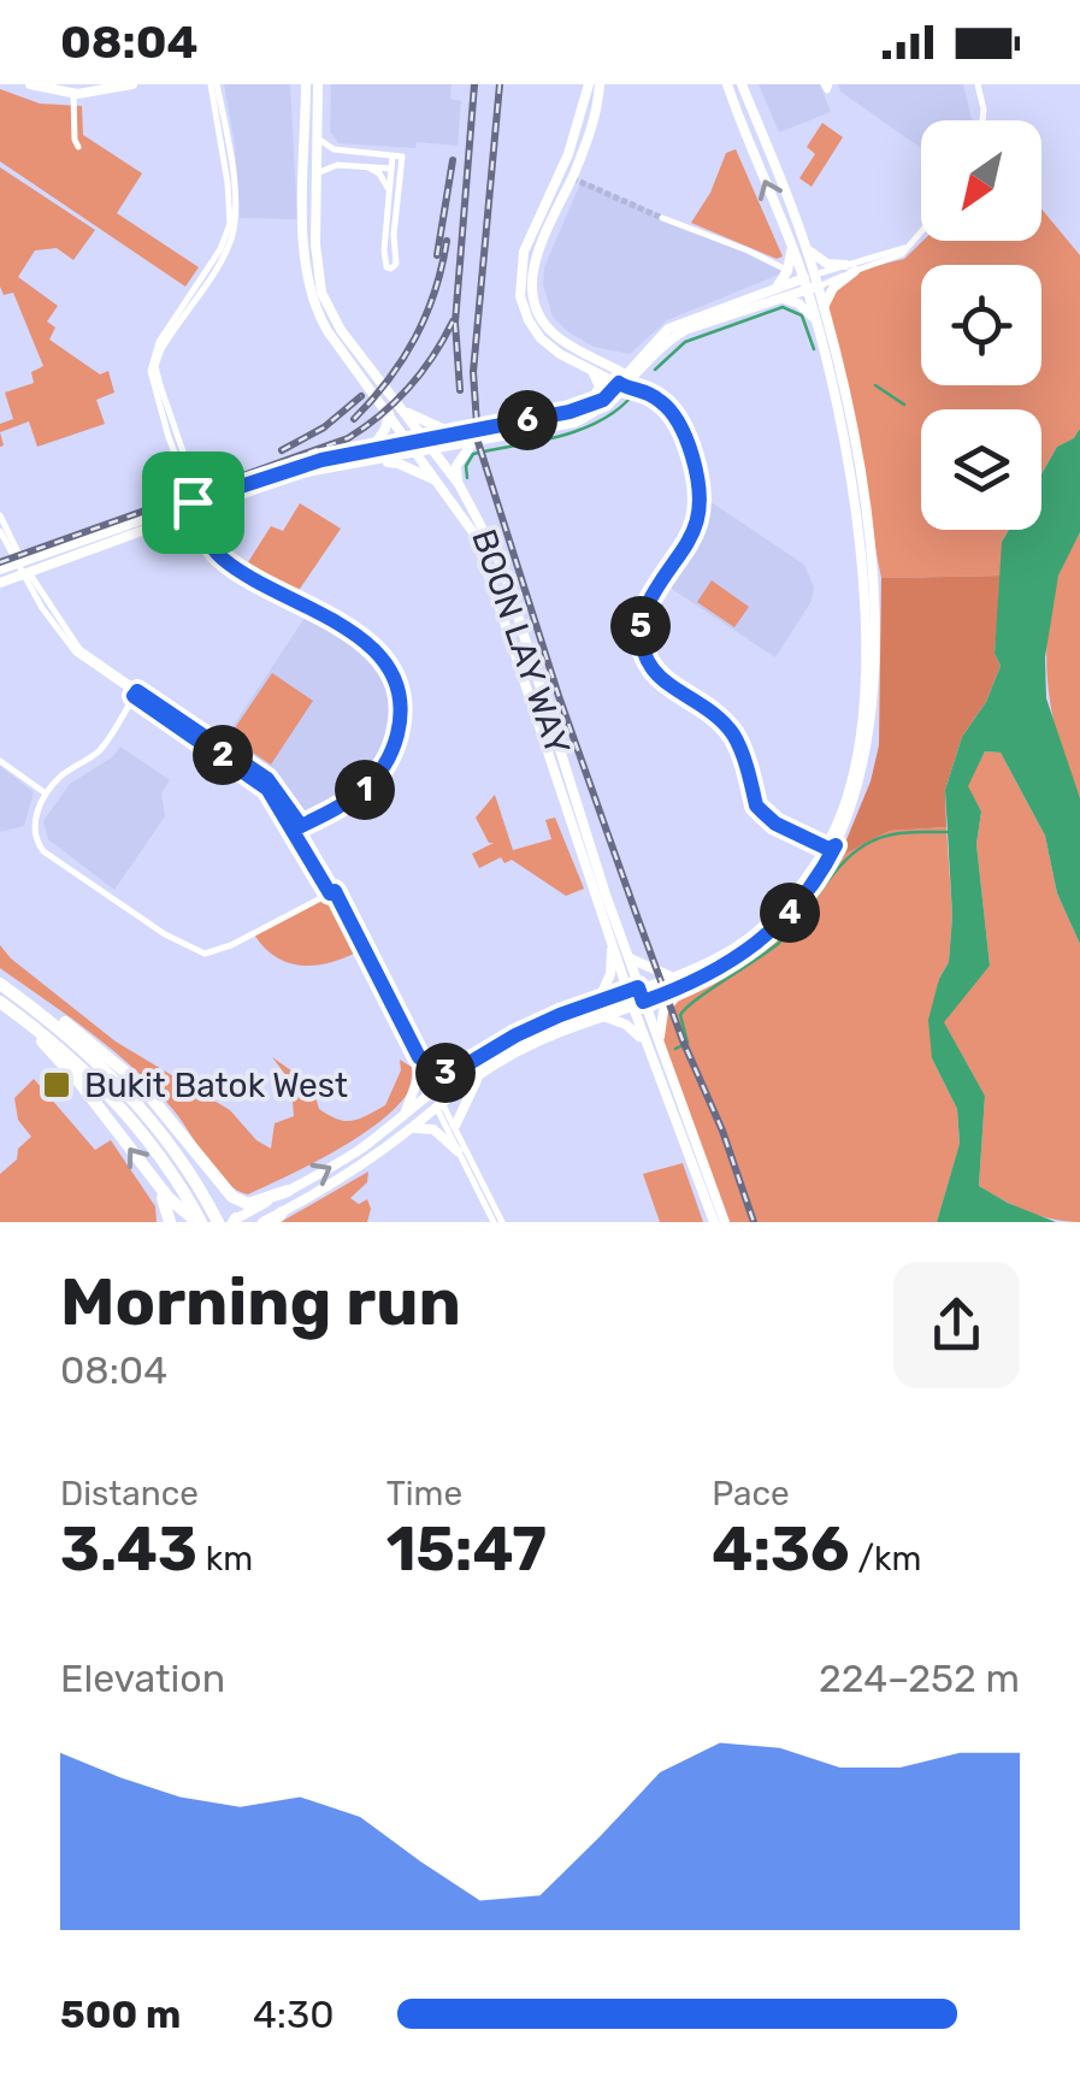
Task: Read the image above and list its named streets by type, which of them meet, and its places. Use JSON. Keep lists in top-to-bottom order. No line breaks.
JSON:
{"streets":{"main road":["BOON LAY WAY"]},"places":{"transit":["Bukit Batok West"]},"north":"bottom left","page":{"status":"08:04","pins":["6","5","2","1","4","3"],"heading":["Morning run","08:04"],"stats":[["Distance","3.43 km"],["Time","15:47"],["Pace","4:36 /km"]],"chart":["Elevation","224–252 m"],"list":[{"name":"500 m","note":"4:30"}]}}
